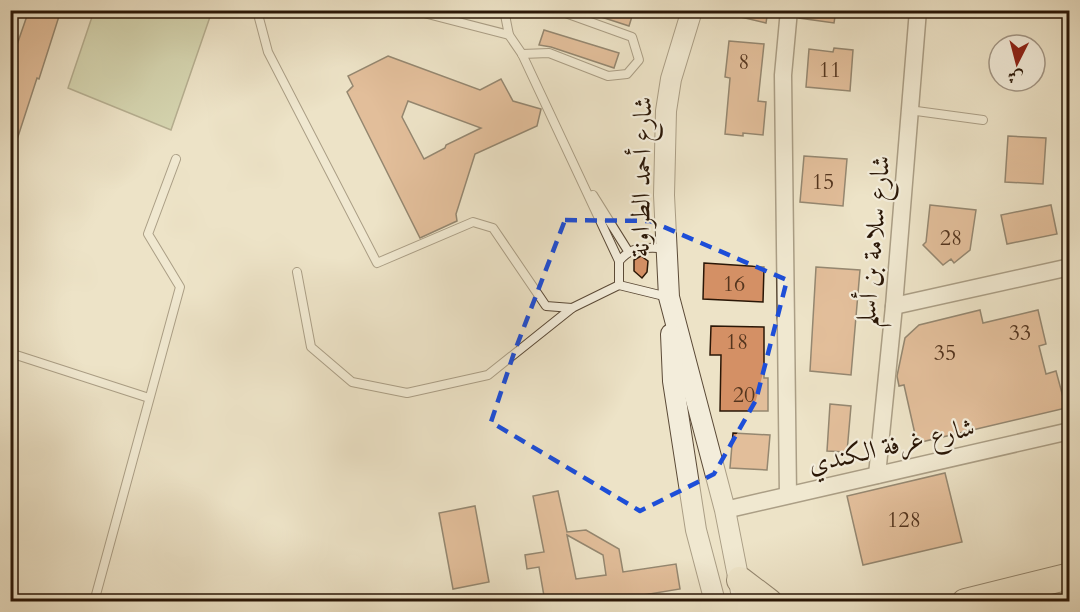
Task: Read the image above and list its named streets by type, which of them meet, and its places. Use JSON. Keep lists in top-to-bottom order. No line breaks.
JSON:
{"streets":{"street":["شارع أحمد الطراونة","شارع سلامة بن أسلم","شارع غرفة الكندي"]},"crossings":[["شارع أحمد الطراونة","شارع غرفة الكندي"],["شارع سلامة بن أسلم","شارع غرفة الكندي"]],"house_numbers":["8","11","15","28","16","33","18","35","20","128"],"north":"bottom"}
